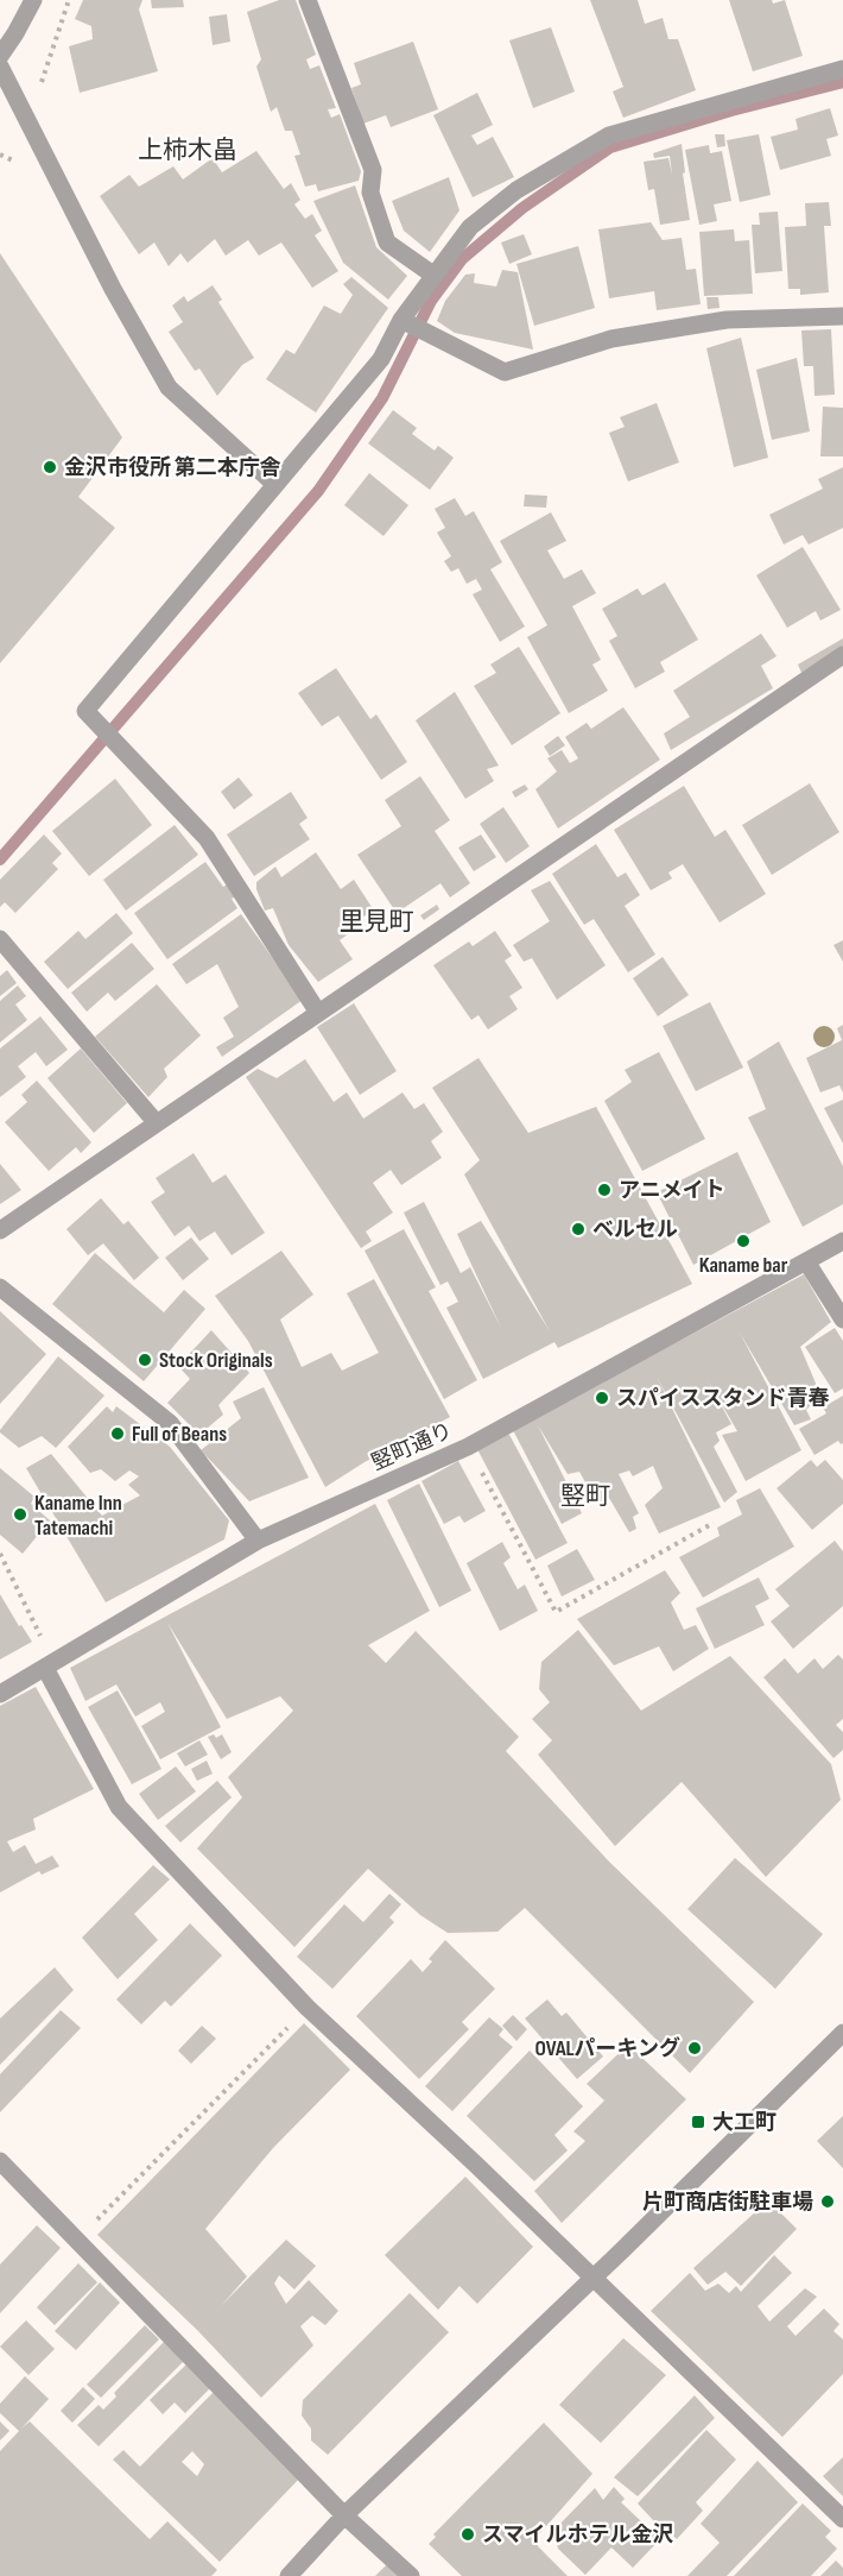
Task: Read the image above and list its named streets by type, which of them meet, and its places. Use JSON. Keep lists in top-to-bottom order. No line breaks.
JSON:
{"streets":{"street":["竪町通り"]},"districts":["上柿木畠","里見町","竪町"],"places":{"other":["金沢市役所 第二本庁舎","アニメイト","ベルセル","Kaname bar","Stock Originals","スパイススタンド青春","Full of Beans","Kaname Inn Tatemachi","OVALパーキング","片町商店街駐車場","スマイルホテル金沢"],"transit":["大工町"]}}
